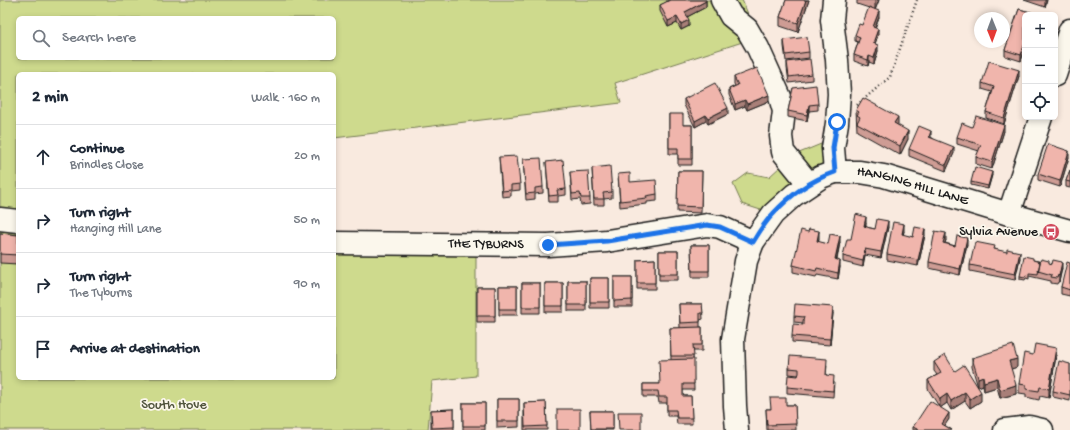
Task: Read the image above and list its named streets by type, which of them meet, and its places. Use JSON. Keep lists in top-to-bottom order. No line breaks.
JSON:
{"streets":{"street":["HANGING HILL LANE","THE TYBURNS"]},"crossings":[["HANGING HILL LANE","THE TYBURNS"]],"parks":["South Hove"],"places":{"bus stop":["Sylvia Avenue"]},"north":"bottom","page":{"map_buttons":["+","−"],"search":"Search here","heading":["2 min","Walk · 160 m"],"list":[["Continue","Brindles Close","20 m"],["Turn right","Hanging Hill Lane","50 m"],["Turn right","The Tyburns","90 m"],"Arrive at destination"]}}
